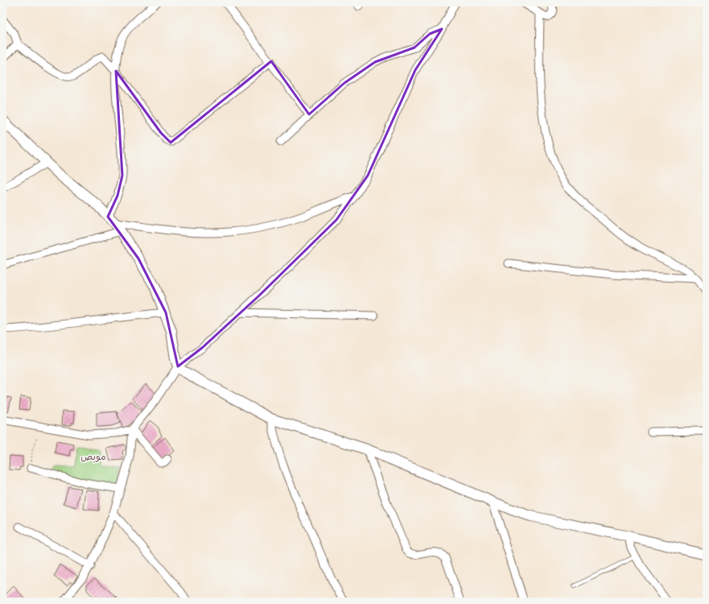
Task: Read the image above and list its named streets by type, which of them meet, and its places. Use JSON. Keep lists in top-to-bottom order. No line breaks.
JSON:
{"districts":["موبص"]}
